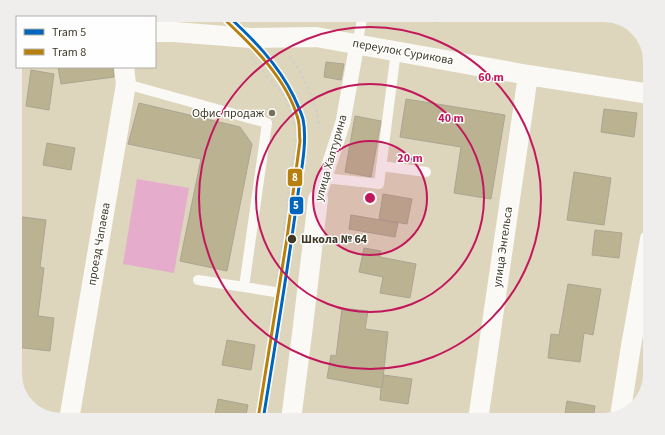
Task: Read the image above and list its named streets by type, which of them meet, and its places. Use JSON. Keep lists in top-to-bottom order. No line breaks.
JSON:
{"streets":{"street":["переулок Сурикова","улица Халтурина","проезд Чапаева","улица Энгельса"]},"crossings":[["переулок Сурикова","улица Халтурина"],["переулок Сурикова","улица Энгельса"]],"places":["Офис продаж","Школа № 64"],"lines":["tram line 5","tram line 8"],"legend":["Tram 5","Tram 8"],"rings":["60 m","40 m","20 m"]}
